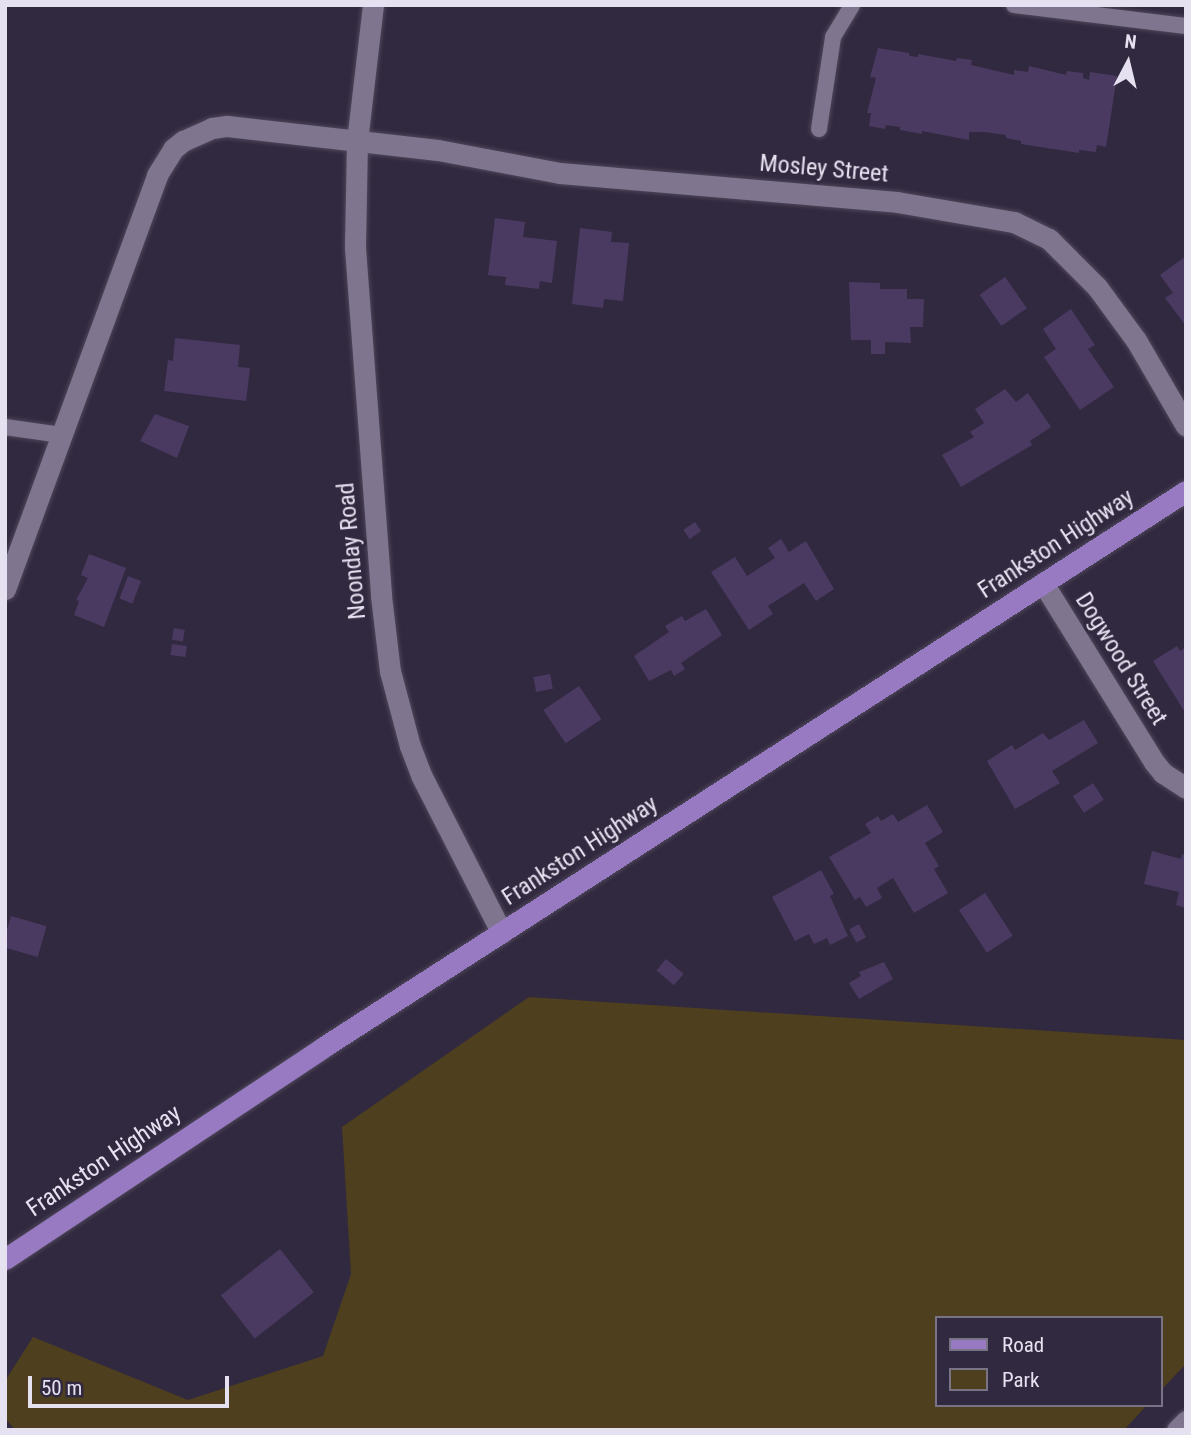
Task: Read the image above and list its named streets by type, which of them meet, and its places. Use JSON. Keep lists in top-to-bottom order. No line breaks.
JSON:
{"streets":{"main road":["Frankston Highway"],"street":["Mosley Street","Noonday Road","Dogwood Street"]},"crossings":[["Mosley Street","Noonday Road"],["Frankston Highway","Noonday Road"],["Frankston Highway","Dogwood Street"]],"legend":["Road","Park"],"scale_bar":"50 m","north":"top"}
